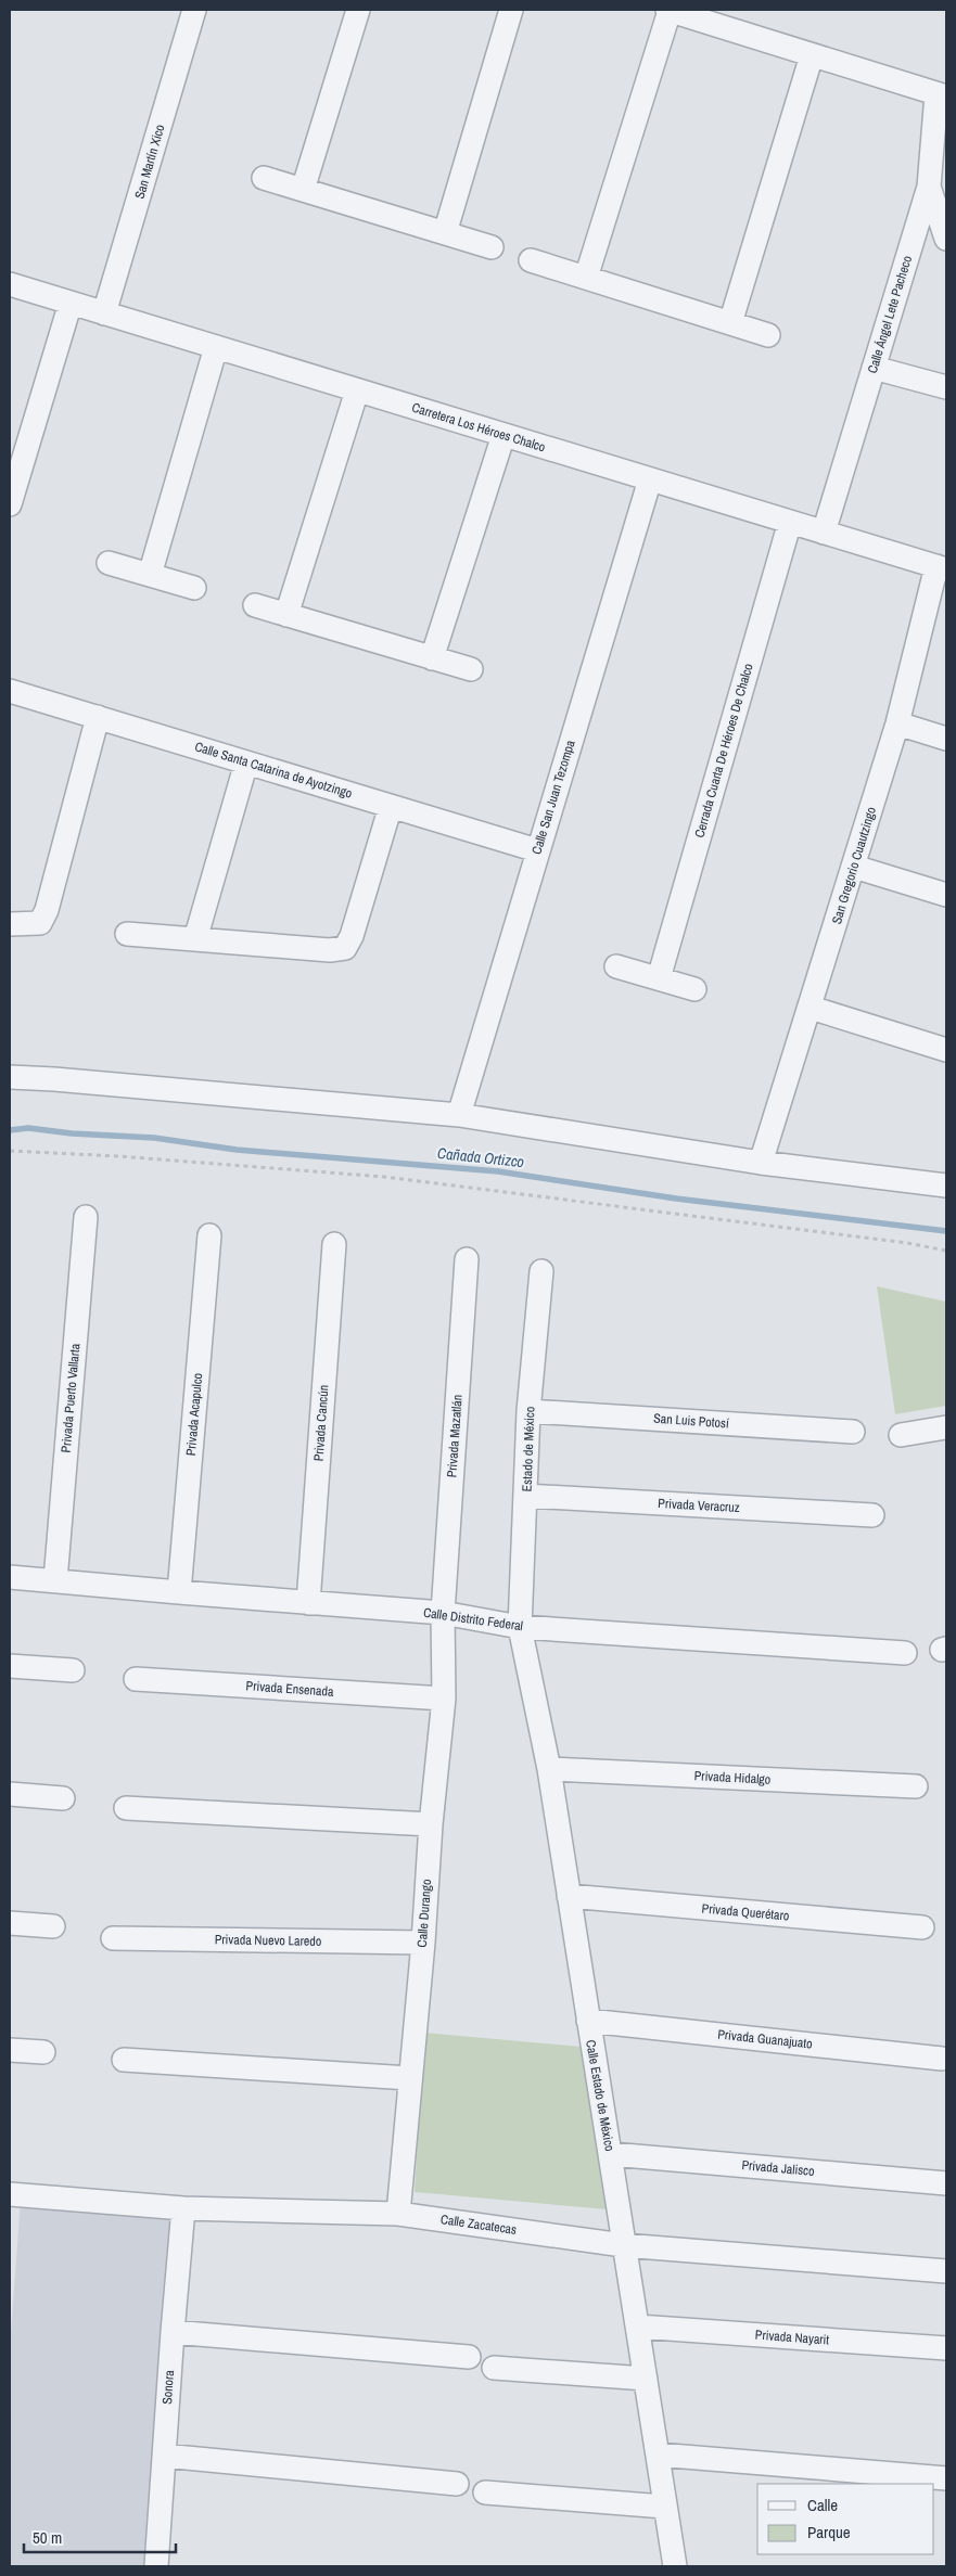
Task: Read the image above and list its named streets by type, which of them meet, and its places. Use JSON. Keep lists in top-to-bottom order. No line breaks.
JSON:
{"streets":{"street":["San Martín Xico","Calle Ángel Lete Pacheco","Carretera Los Héroes Chalco","Cerrada Cuarta De Héroes De Chalco","Calle Santa Catarina de Ayotzingo","Calle San Juan Tezompa","San Gregorio Cuautzingo","Privada Puerto Vallarta","Privada Acapulco","San Luis Potosí","Privada Cancún","Privada Mazatlán","Estado de México","Privada Veracruz","Calle Distrito Federal","Privada Ensenada","Privada Hidalgo","Privada Querétaro","Calle Durango","Privada Nuevo Laredo","Privada Guanajuato","Calle Estado de México","Privada Jalisco","Calle Zacatecas","Privada Nayarit","Sonora"]},"crossings":[["San Martín Xico","Carretera Los Héroes Chalco"],["Calle Ángel Lete Pacheco","Carretera Los Héroes Chalco"],["Carretera Los Héroes Chalco","Cerrada Cuarta De Héroes De Chalco"],["Carretera Los Héroes Chalco","Calle San Juan Tezompa"],["Carretera Los Héroes Chalco","San Gregorio Cuautzingo"],["Calle Santa Catarina de Ayotzingo","Calle San Juan Tezompa"],["Privada Puerto Vallarta","Calle Distrito Federal"],["Privada Acapulco","Calle Distrito Federal"],["San Luis Potosí","Estado de México"],["Privada Cancún","Calle Distrito Federal"],["Privada Mazatlán","Calle Distrito Federal"],["Privada Mazatlán","Calle Durango"],["Estado de México","Privada Veracruz"],["Estado de México","Calle Distrito Federal"],["Estado de México","Calle Estado de México"],["Calle Distrito Federal","Calle Durango"],["Calle Distrito Federal","Calle Estado de México"],["Privada Ensenada","Calle Durango"],["Privada Hidalgo","Calle Estado de México"],["Privada Querétaro","Calle Estado de México"],["Calle Durango","Privada Nuevo Laredo"],["Calle Durango","Calle Zacatecas"],["Privada Guanajuato","Calle Estado de México"],["Calle Estado de México","Privada Jalisco"],["Calle Estado de México","Calle Zacatecas"],["Calle Estado de México","Privada Nayarit"],["Calle Zacatecas","Sonora"]],"water":["Cañada Ortizco"],"legend":["Calle","Parque"],"scale_bar":"50 m"}
